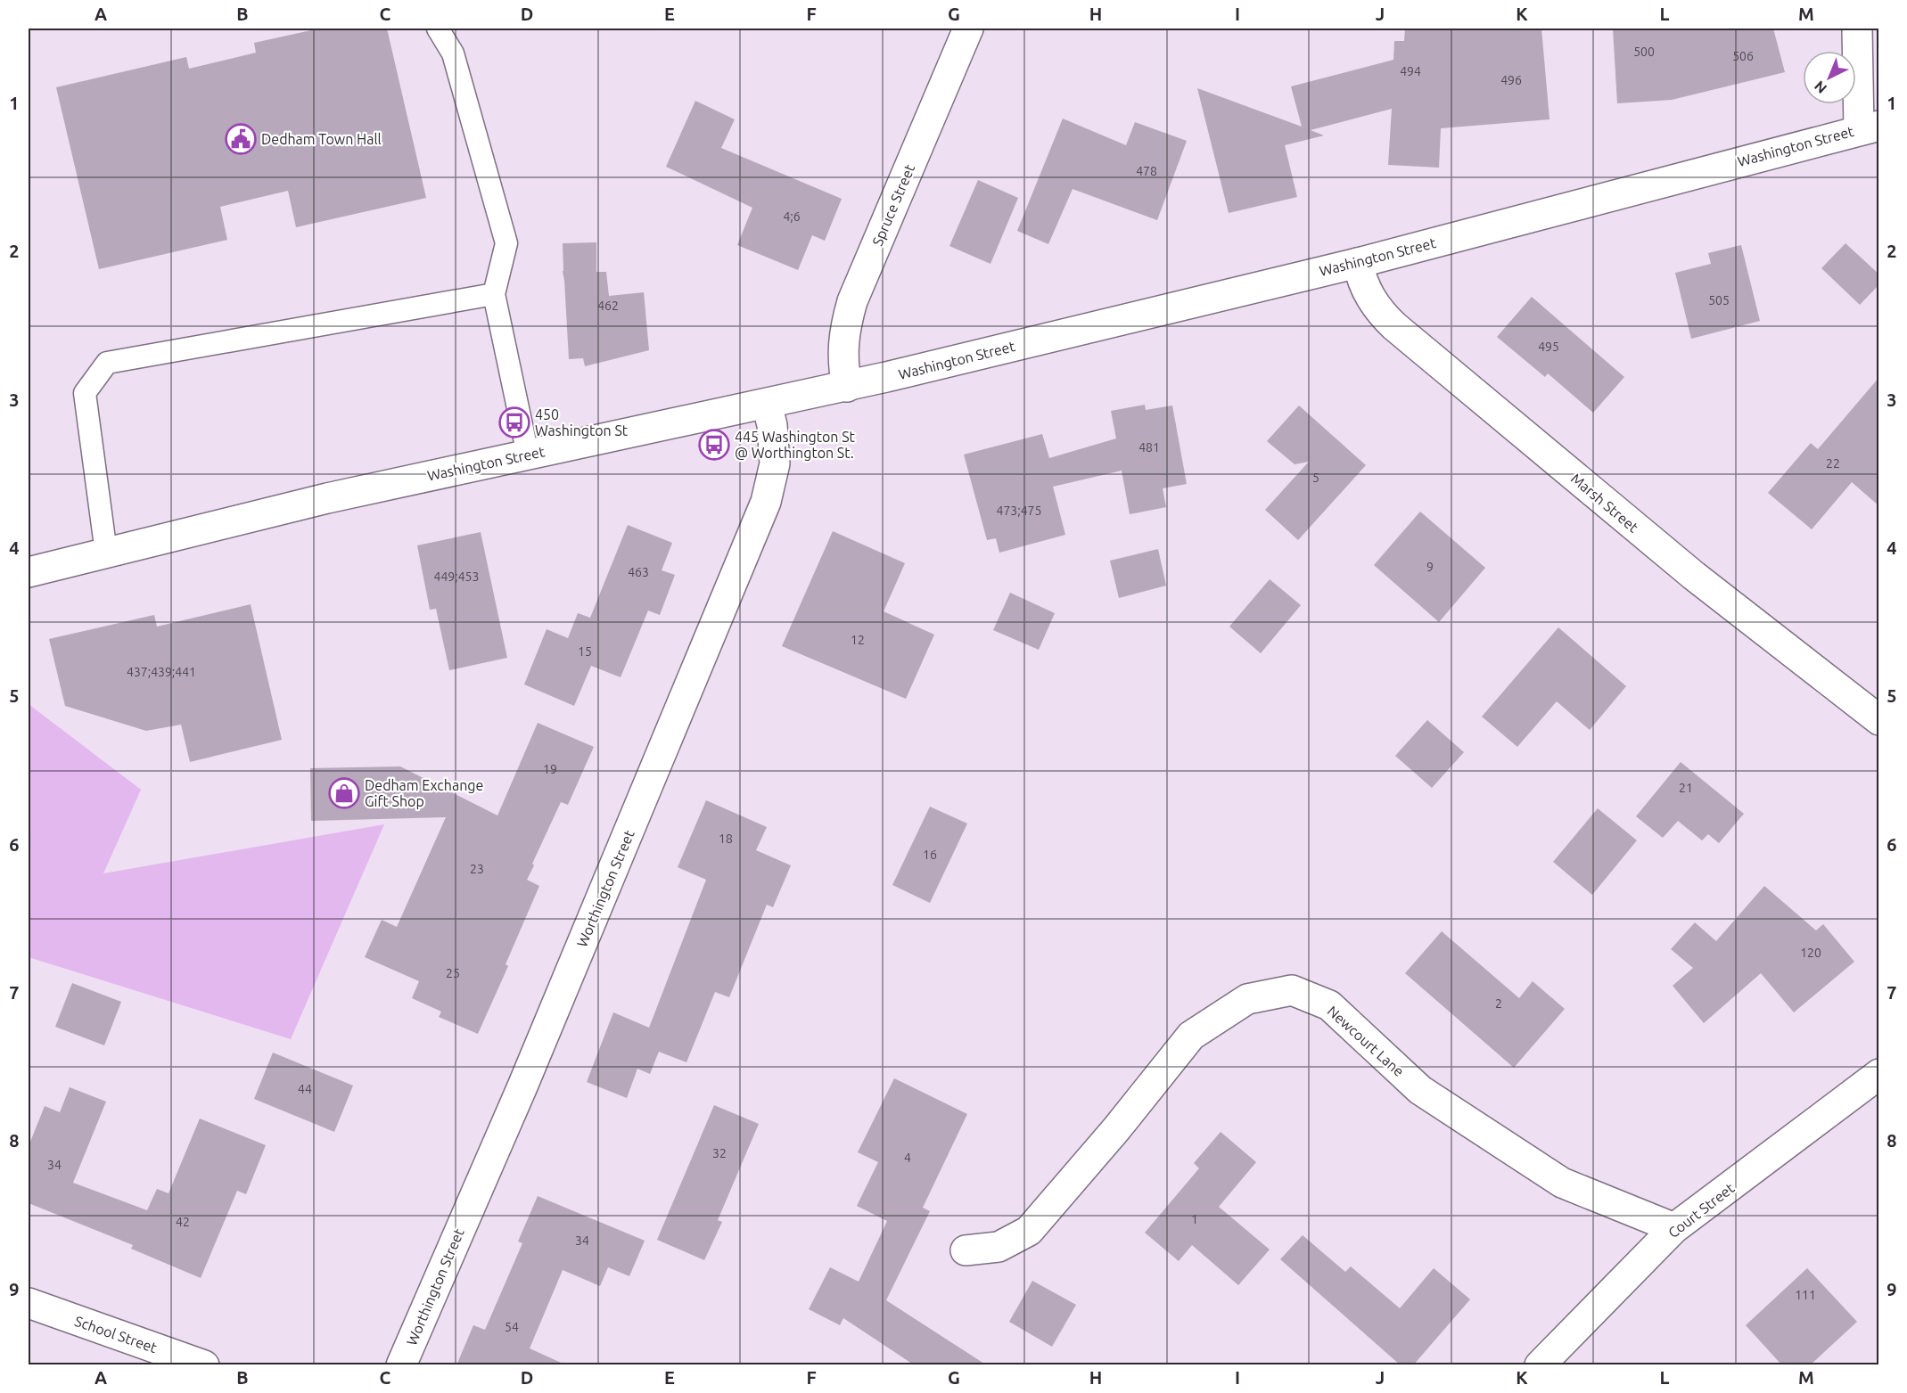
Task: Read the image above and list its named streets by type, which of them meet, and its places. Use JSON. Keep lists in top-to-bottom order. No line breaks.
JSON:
{"streets":{"street":["Washington Street","Spruce Street","Marsh Street","Worthington Street","Newcourt Lane","Court Street","School Street"]},"crossings":[["Washington Street","Spruce Street"],["Washington Street","Marsh Street"],["Washington Street","Worthington Street"],["Newcourt Lane","Court Street"]],"places":{"public building":["Dedham Town Hall"],"bus stop":["450 Washington St","445 Washington St @ Worthington St."],"shop":["Dedham Exchange Gift Shop"]},"house_numbers":["500","506","494","496","478","4;6","505","462","495","481","22","5","473;475","9","463","449;453","12","15","437;439;441","19","21","18","16","23","120","25","2","44","32","4","34","1","42","34","111","54"],"north":"bottom left","grid":{"columns":["A","B","C","D","E","F","G","H","I","J","K","L","M"],"rows":["1","2","3","4","5","6","7","8","9"]}}
